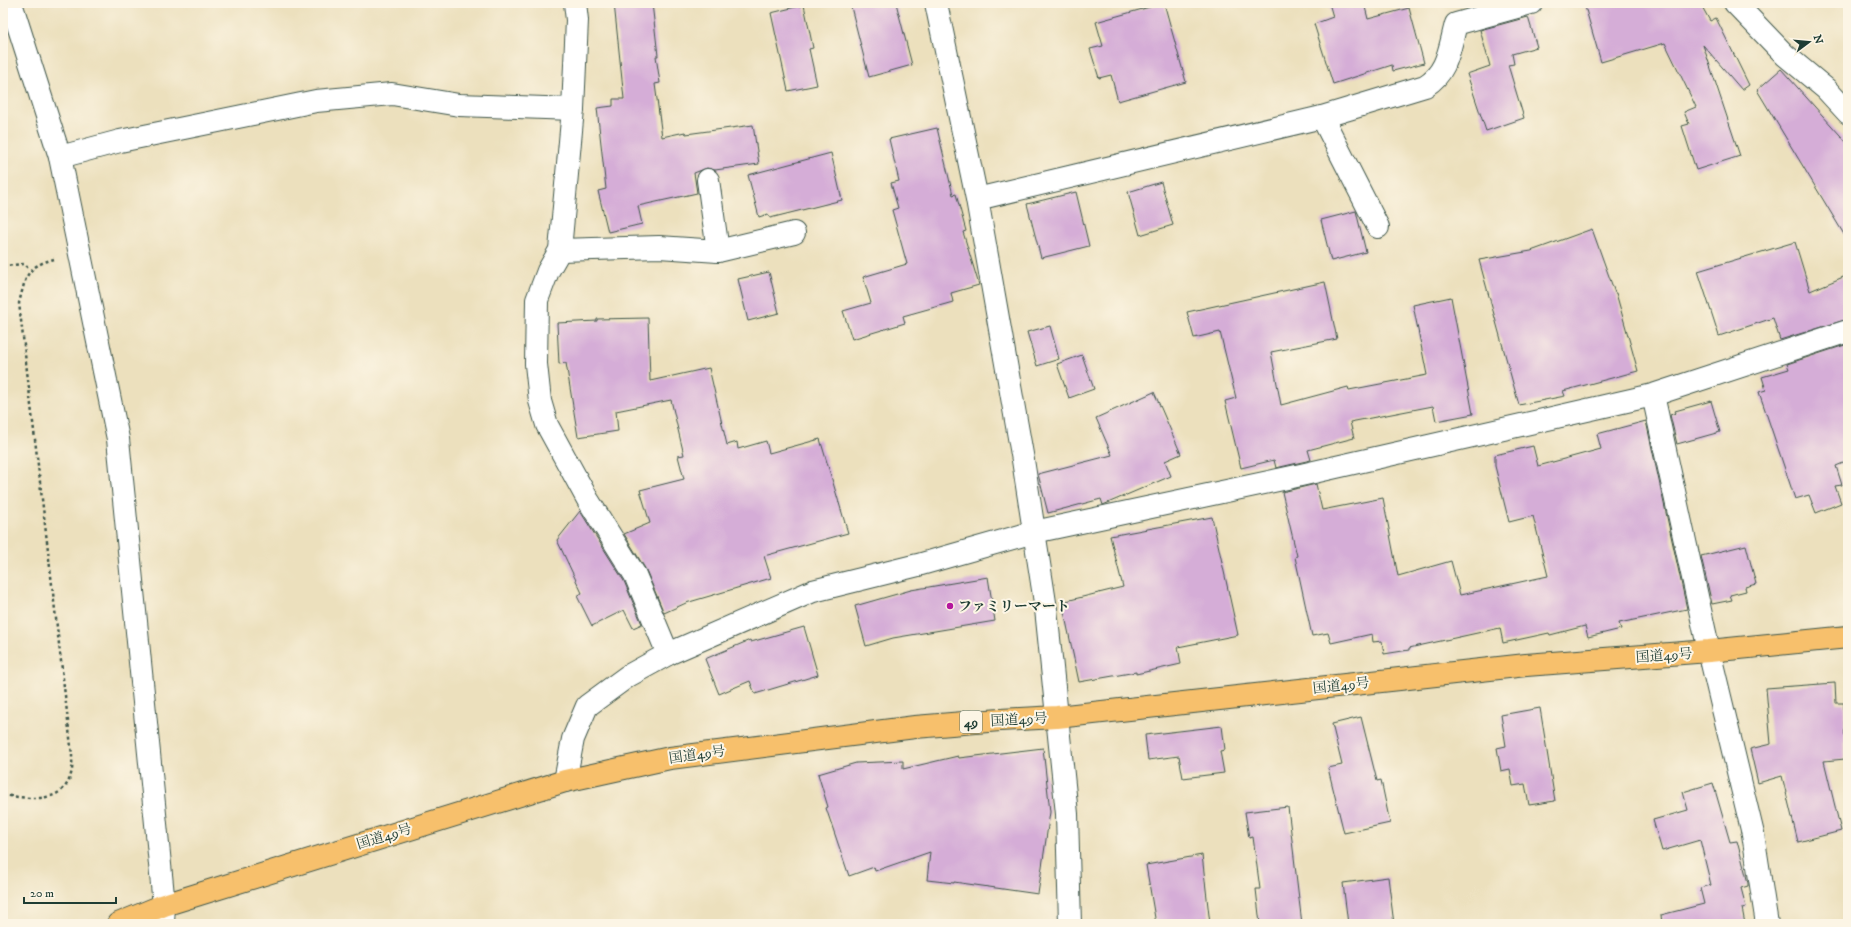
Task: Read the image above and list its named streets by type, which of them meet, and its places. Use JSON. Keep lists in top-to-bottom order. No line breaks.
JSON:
{"streets":{"highway":["国道49号","49"]},"places":["ファミリーマート"],"scale_bar":"20 m","north":"right"}
